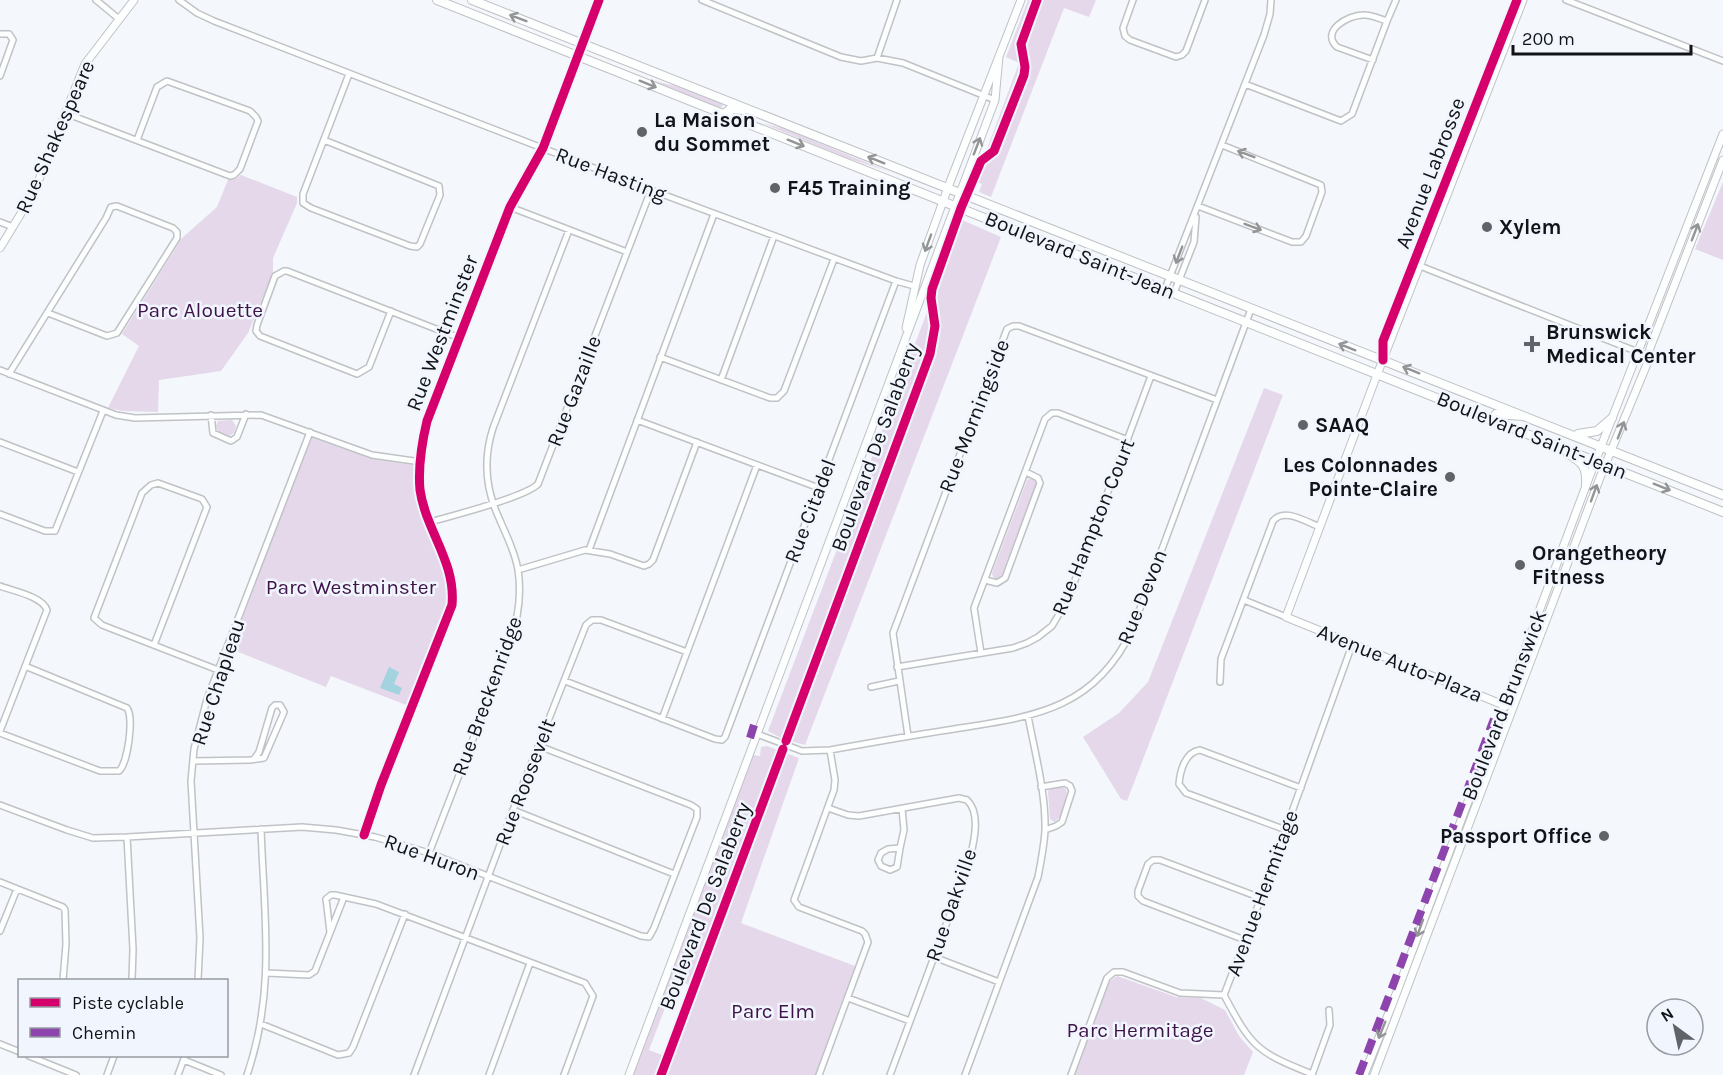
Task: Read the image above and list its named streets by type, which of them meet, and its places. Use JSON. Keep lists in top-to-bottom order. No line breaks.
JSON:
{"streets":{"main road":["Boulevard Saint-Jean"],"street":["Rue Shakespeare","Avenue Labrosse","Rue Hasting","Rue Westminster","Rue Gazaille","Rue Morningside","Boulevard De Salaberry","Rue Citadel","Rue Hampton Court","Rue Devon","Avenue Auto-Plaza","Rue Chapleau","Rue Breckenridge","Boulevard Brunswick","Rue Roosevelt","Rue Huron","Avenue Hermitage","Rue Oakville"]},"crossings":[["Avenue Labrosse","Boulevard Saint-Jean"],["Avenue Labrosse","Avenue Auto-Plaza"],["Rue Hasting","Rue Westminster"],["Rue Hasting","Rue Gazaille"],["Rue Hasting","Boulevard De Salaberry"],["Rue Hasting","Rue Citadel"],["Boulevard Saint-Jean","Rue Westminster"],["Boulevard Saint-Jean","Boulevard De Salaberry"],["Boulevard Saint-Jean","Rue Devon"],["Boulevard Saint-Jean","Boulevard Brunswick"],["Rue Westminster","Rue Gazaille"],["Rue Westminster","Rue Huron"],["Rue Gazaille","Rue Breckenridge"],["Rue Morningside","Rue Hampton Court"],["Rue Morningside","Rue Devon"],["Boulevard De Salaberry","Rue Devon"],["Avenue Auto-Plaza","Boulevard Brunswick"],["Avenue Auto-Plaza","Avenue Hermitage"],["Rue Chapleau","Rue Huron"],["Rue Breckenridge","Rue Huron"],["Rue Roosevelt","Rue Huron"]],"parks":["Parc Alouette","Parc Westminster","Parc Elm","Parc Hermitage"],"places":{"other":["La Maison du Sommet","F45 Training","Xylem","SAAQ","Les Colonnades Pointe-Claire","Orangetheory Fitness","Passport Office"],"health":["Brunswick Medical Center"]},"legend":["Piste cyclable","Chemin"],"scale_bar":"200 m","north":"top left"}
